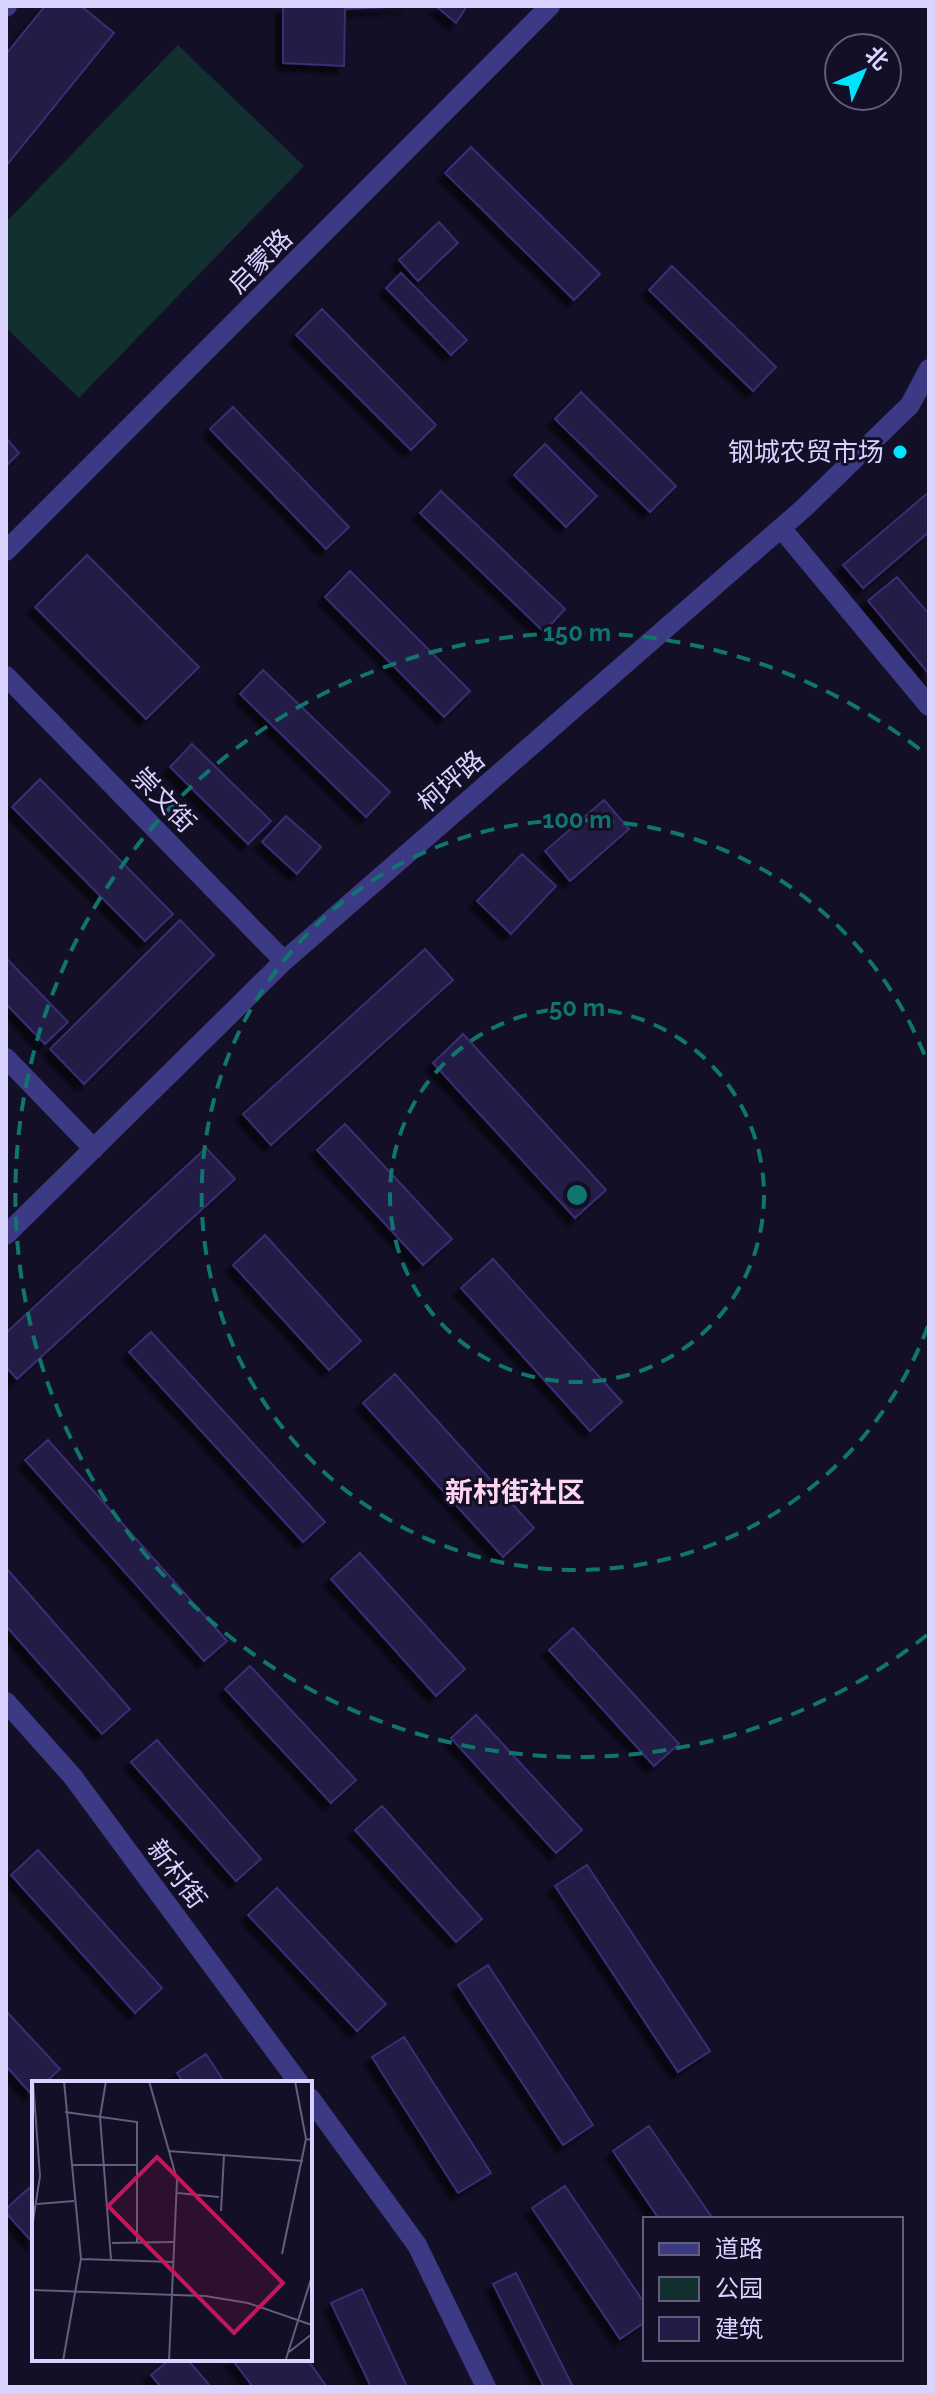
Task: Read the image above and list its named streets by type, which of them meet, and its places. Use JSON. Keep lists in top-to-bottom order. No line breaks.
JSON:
{"streets":{"street":["启蒙路","柯坪路","崇文街","新村街"]},"crossings":[["柯坪路","崇文街"]],"districts":["新村街社区"],"places":["钢城农贸市场"],"legend":["道路","公园","建筑"],"north":"top right","rings":["150 m","100 m","50 m"]}
